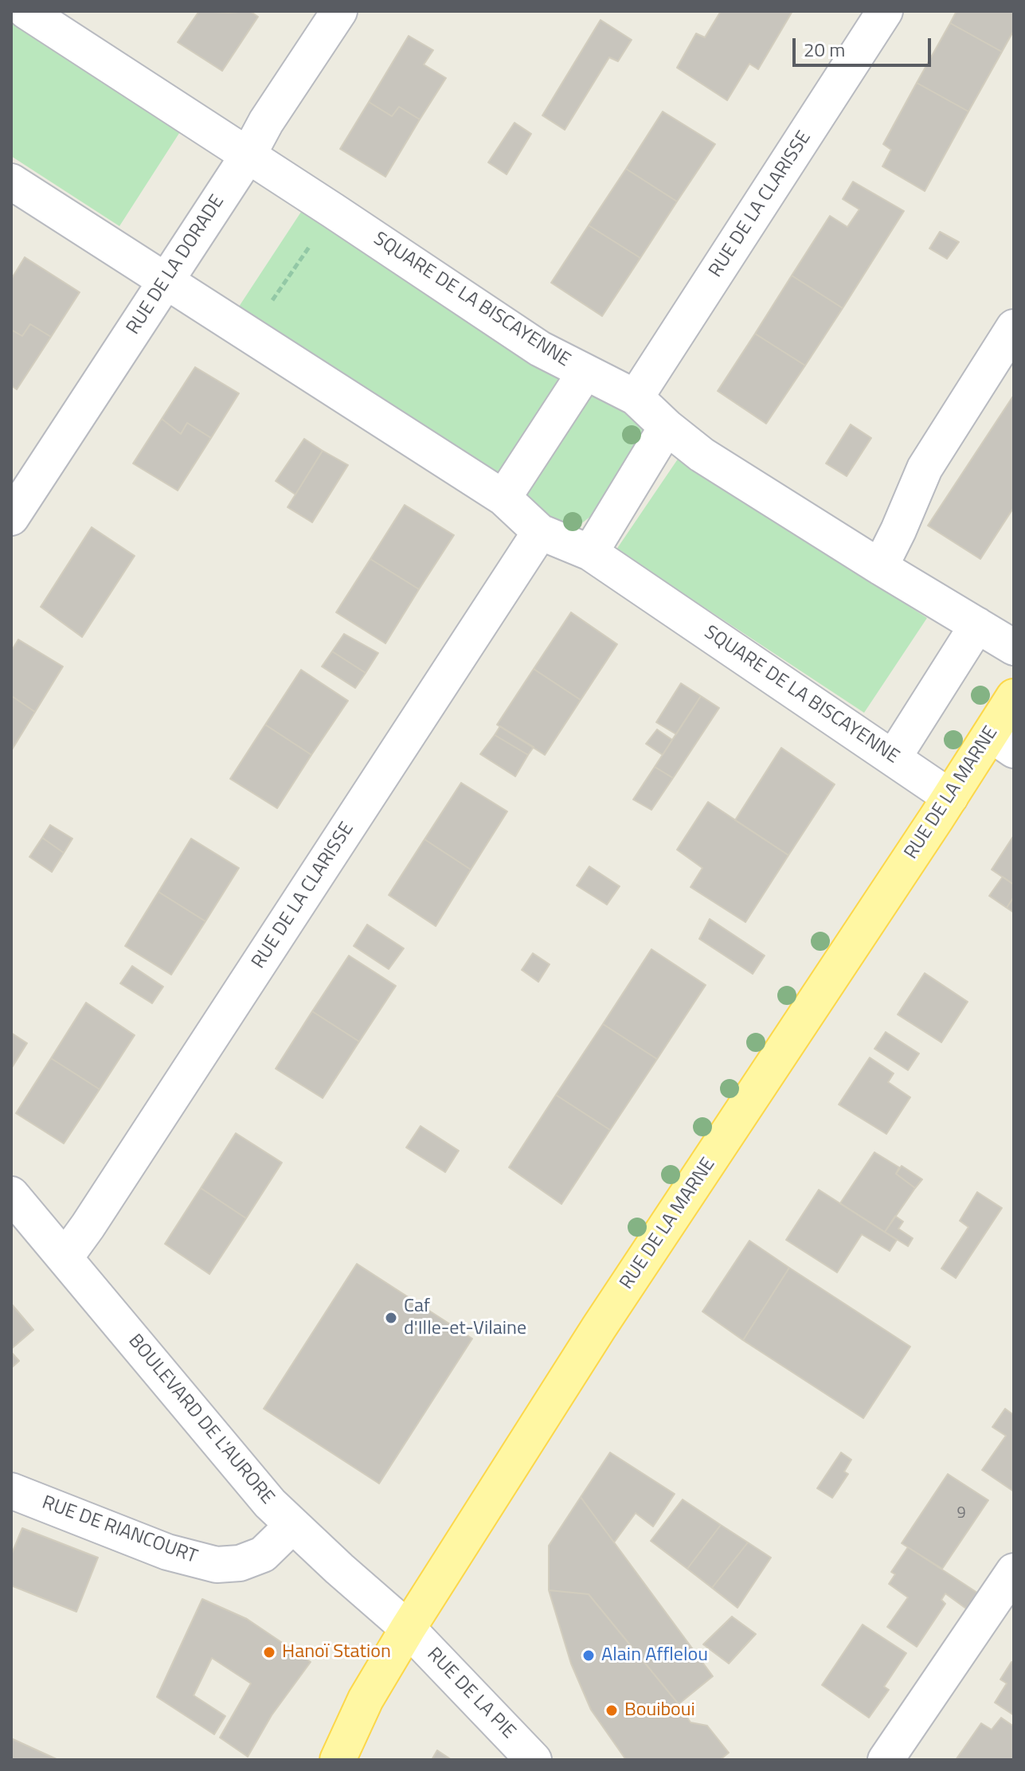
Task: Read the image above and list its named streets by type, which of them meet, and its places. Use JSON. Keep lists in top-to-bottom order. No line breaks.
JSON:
{"streets":{"main road":["RUE DE LA MARNE"],"street":["RUE DE LA CLARISSE","RUE DE LA DORADE","SQUARE DE LA BISCAYENNE","BOULEVARD DE L'AURORE","RUE DE RIANCOURT","RUE DE LA PIE"]},"crossings":[["RUE DE LA CLARISSE","SQUARE DE LA BISCAYENNE"],["RUE DE LA CLARISSE","BOULEVARD DE L'AURORE"],["RUE DE LA DORADE","SQUARE DE LA BISCAYENNE"],["SQUARE DE LA BISCAYENNE","RUE DE LA MARNE"],["RUE DE LA MARNE","BOULEVARD DE L'AURORE"],["RUE DE LA MARNE","RUE DE LA PIE"],["BOULEVARD DE L'AURORE","RUE DE RIANCOURT"],["BOULEVARD DE L'AURORE","RUE DE LA PIE"]],"places":["Caf d'Ille-et-Vilaine","Hanoï Station","Alain Afflelou","Bouiboui"],"house_numbers":["9"],"scale_bar":"20 m"}
